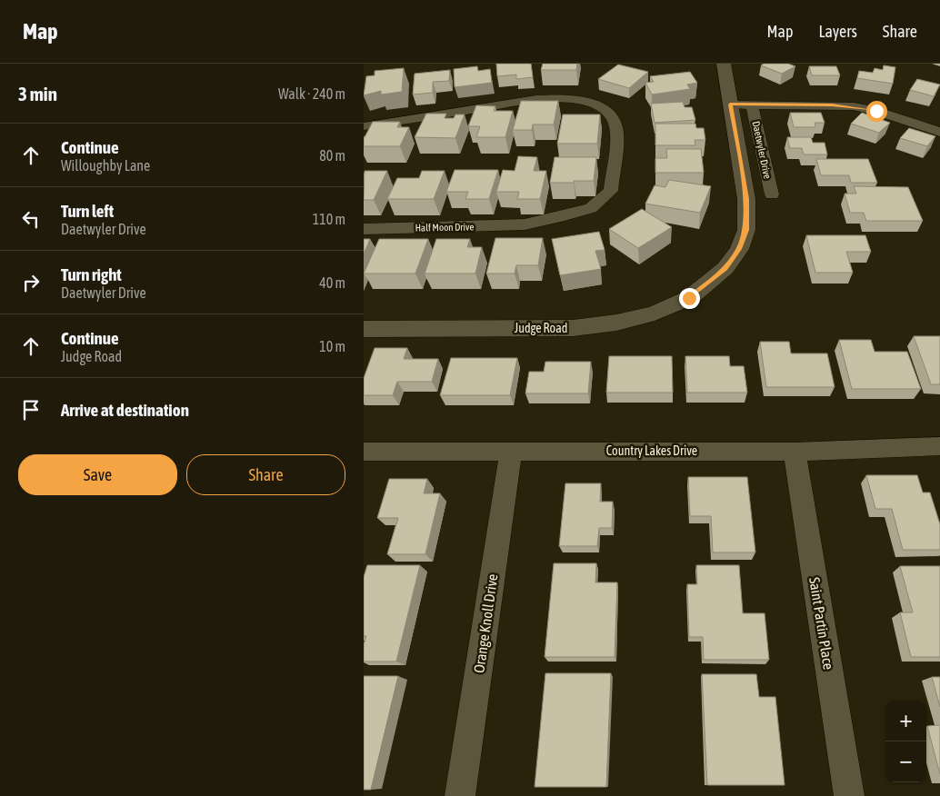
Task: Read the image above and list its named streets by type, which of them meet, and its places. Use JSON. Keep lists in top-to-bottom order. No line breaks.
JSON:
{"streets":{"street":["Daetwyler Drive","Half Moon Drive","Judge Road","Country Lakes Drive","Orange Knoll Drive","Saint Partin Place"]},"crossings":[["Daetwyler Drive","Judge Road"],["Country Lakes Drive","Orange Knoll Drive"],["Country Lakes Drive","Saint Partin Place"]],"page":{"header":"Map","nav":["Map","Layers","Share"],"heading":["3 min","Walk · 240 m"],"list":[["Continue","Willoughby Lane","80 m"],["Turn left","Daetwyler Drive","110 m"],["Turn right","Daetwyler Drive","40 m"],["Continue","Judge Road","10 m"],"Arrive at destination"],"buttons":["Save","Share"],"map_buttons":["+","−"]}}
